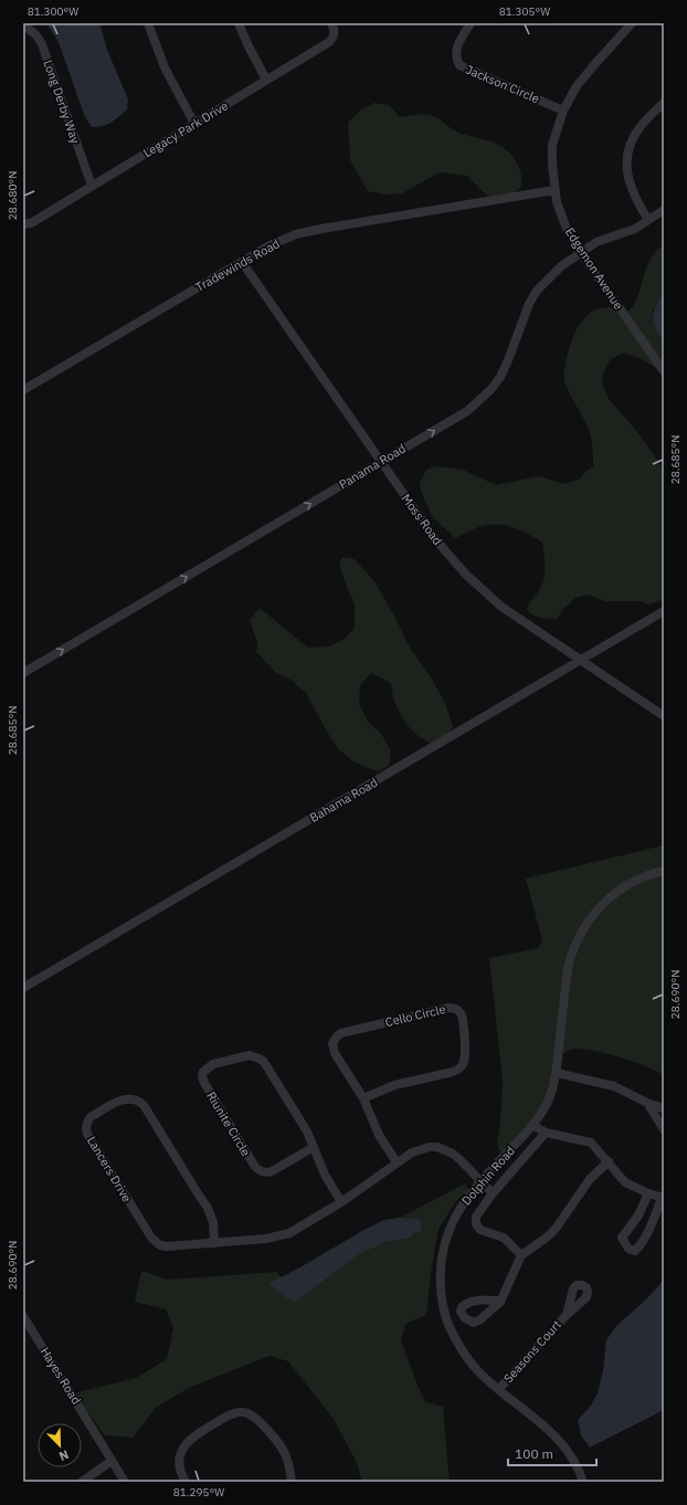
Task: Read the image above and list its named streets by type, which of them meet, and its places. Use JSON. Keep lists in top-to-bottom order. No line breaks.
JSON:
{"streets":{"street":["Jackson Circle","Long Derby Way","Legacy Park Drive","Tradewinds Road","Edgemon Avenue","Panama Road","Moss Road","Bahama Road","Cello Circle","Riunite Circle","Lancers Drive","Dolphin Road","Seasons Court","Hayes Road"]},"crossings":[["Jackson Circle","Edgemon Avenue"],["Long Derby Way","Legacy Park Drive"],["Tradewinds Road","Edgemon Avenue"],["Tradewinds Road","Moss Road"],["Edgemon Avenue","Panama Road"],["Panama Road","Moss Road"],["Moss Road","Bahama Road"],["Cello Circle","Lancers Drive"],["Riunite Circle","Lancers Drive"],["Lancers Drive","Dolphin Road"],["Dolphin Road","Seasons Court"]],"one_way":["Panama Road"],"scale_bar":"100 m","north":"bottom right","coordinates":["81.300°W","81.305°W","28.680°N","28.685°N","28.690°N","81.295°W"]}
